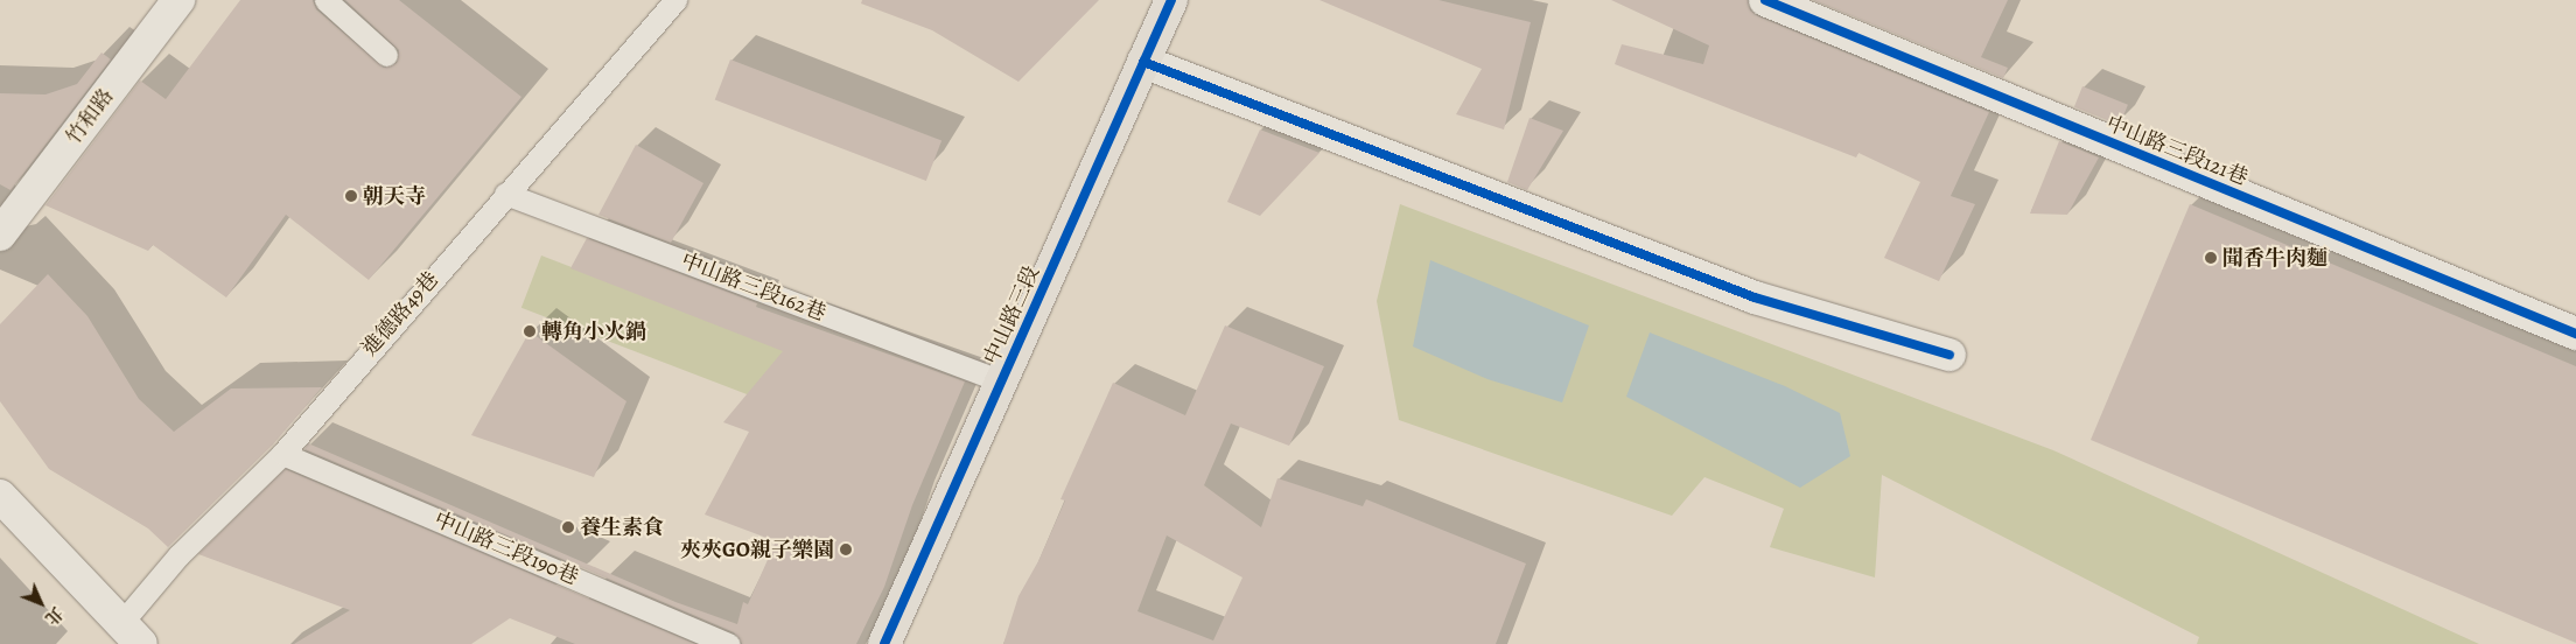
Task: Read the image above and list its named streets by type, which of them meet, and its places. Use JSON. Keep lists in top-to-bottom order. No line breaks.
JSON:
{"streets":{"main road":["中山路三段"],"street":["竹和路","中山路三段121巷"],"lane":["中山路三段162巷","進德路49巷","中山路三段190巷"]},"crossings":[["中山路三段162巷","進德路49巷"],["中山路三段162巷","中山路三段"],["進德路49巷","中山路三段190巷"]],"places":["朝天寺","聞香牛肉麵","轉角小火鍋","養生素食","夾夾GO親子樂園"],"north":"bottom right"}
